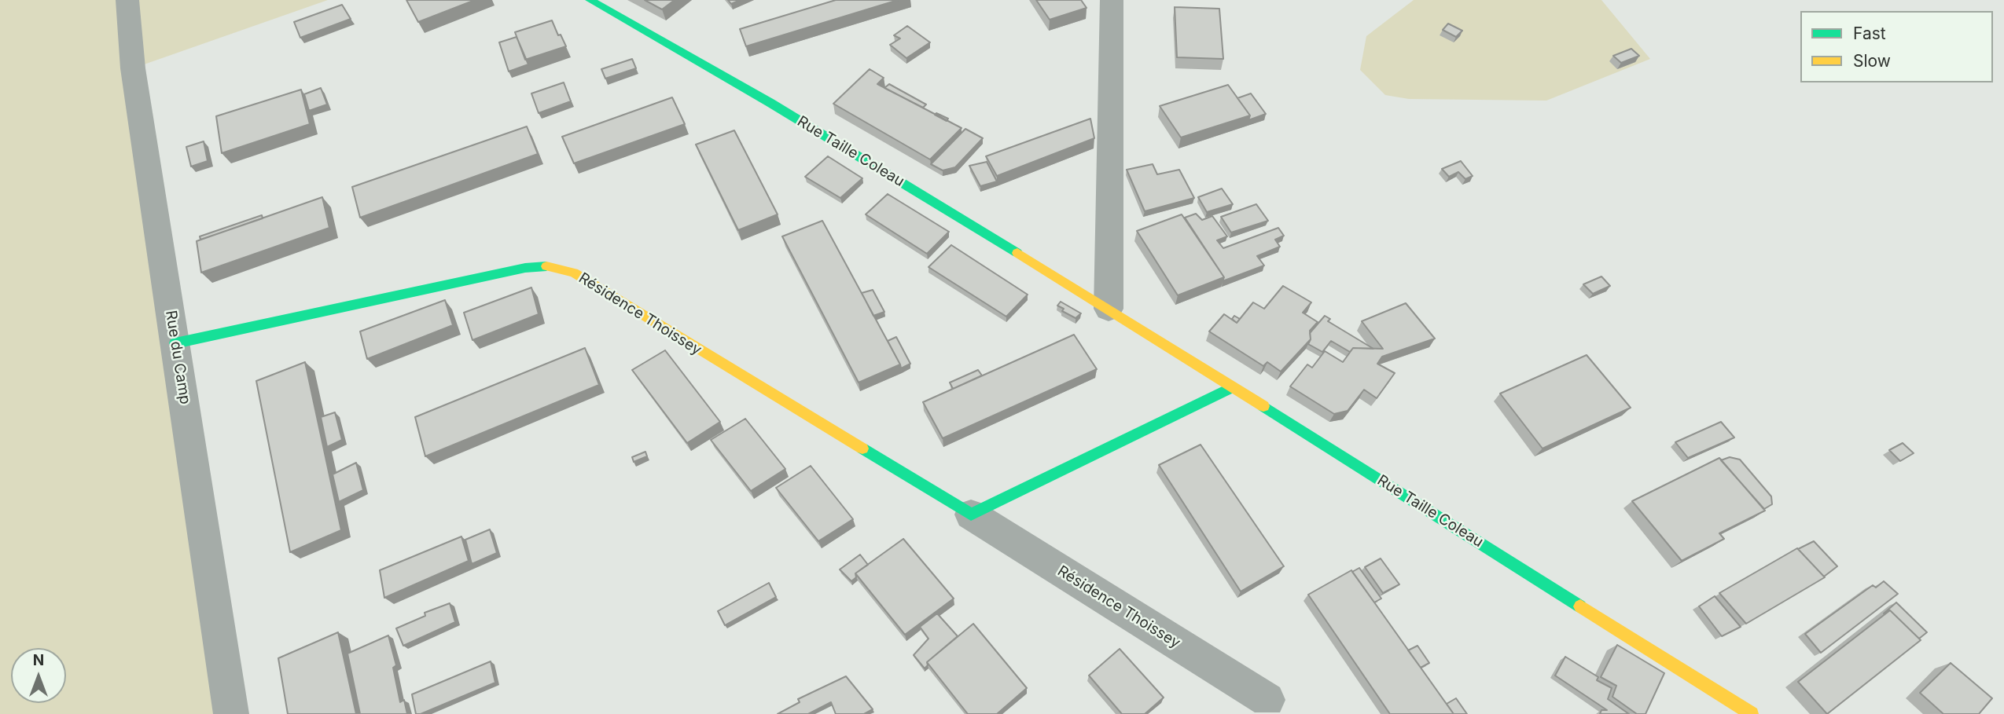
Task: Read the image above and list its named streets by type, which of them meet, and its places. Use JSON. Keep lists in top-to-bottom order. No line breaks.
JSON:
{"streets":{"street":["Rue Taille Coleau","Résidence Thoissey","Rue du Camp"]},"crossings":[["Résidence Thoissey","Rue du Camp"]],"legend":["Fast","Slow"],"north":"top"}
